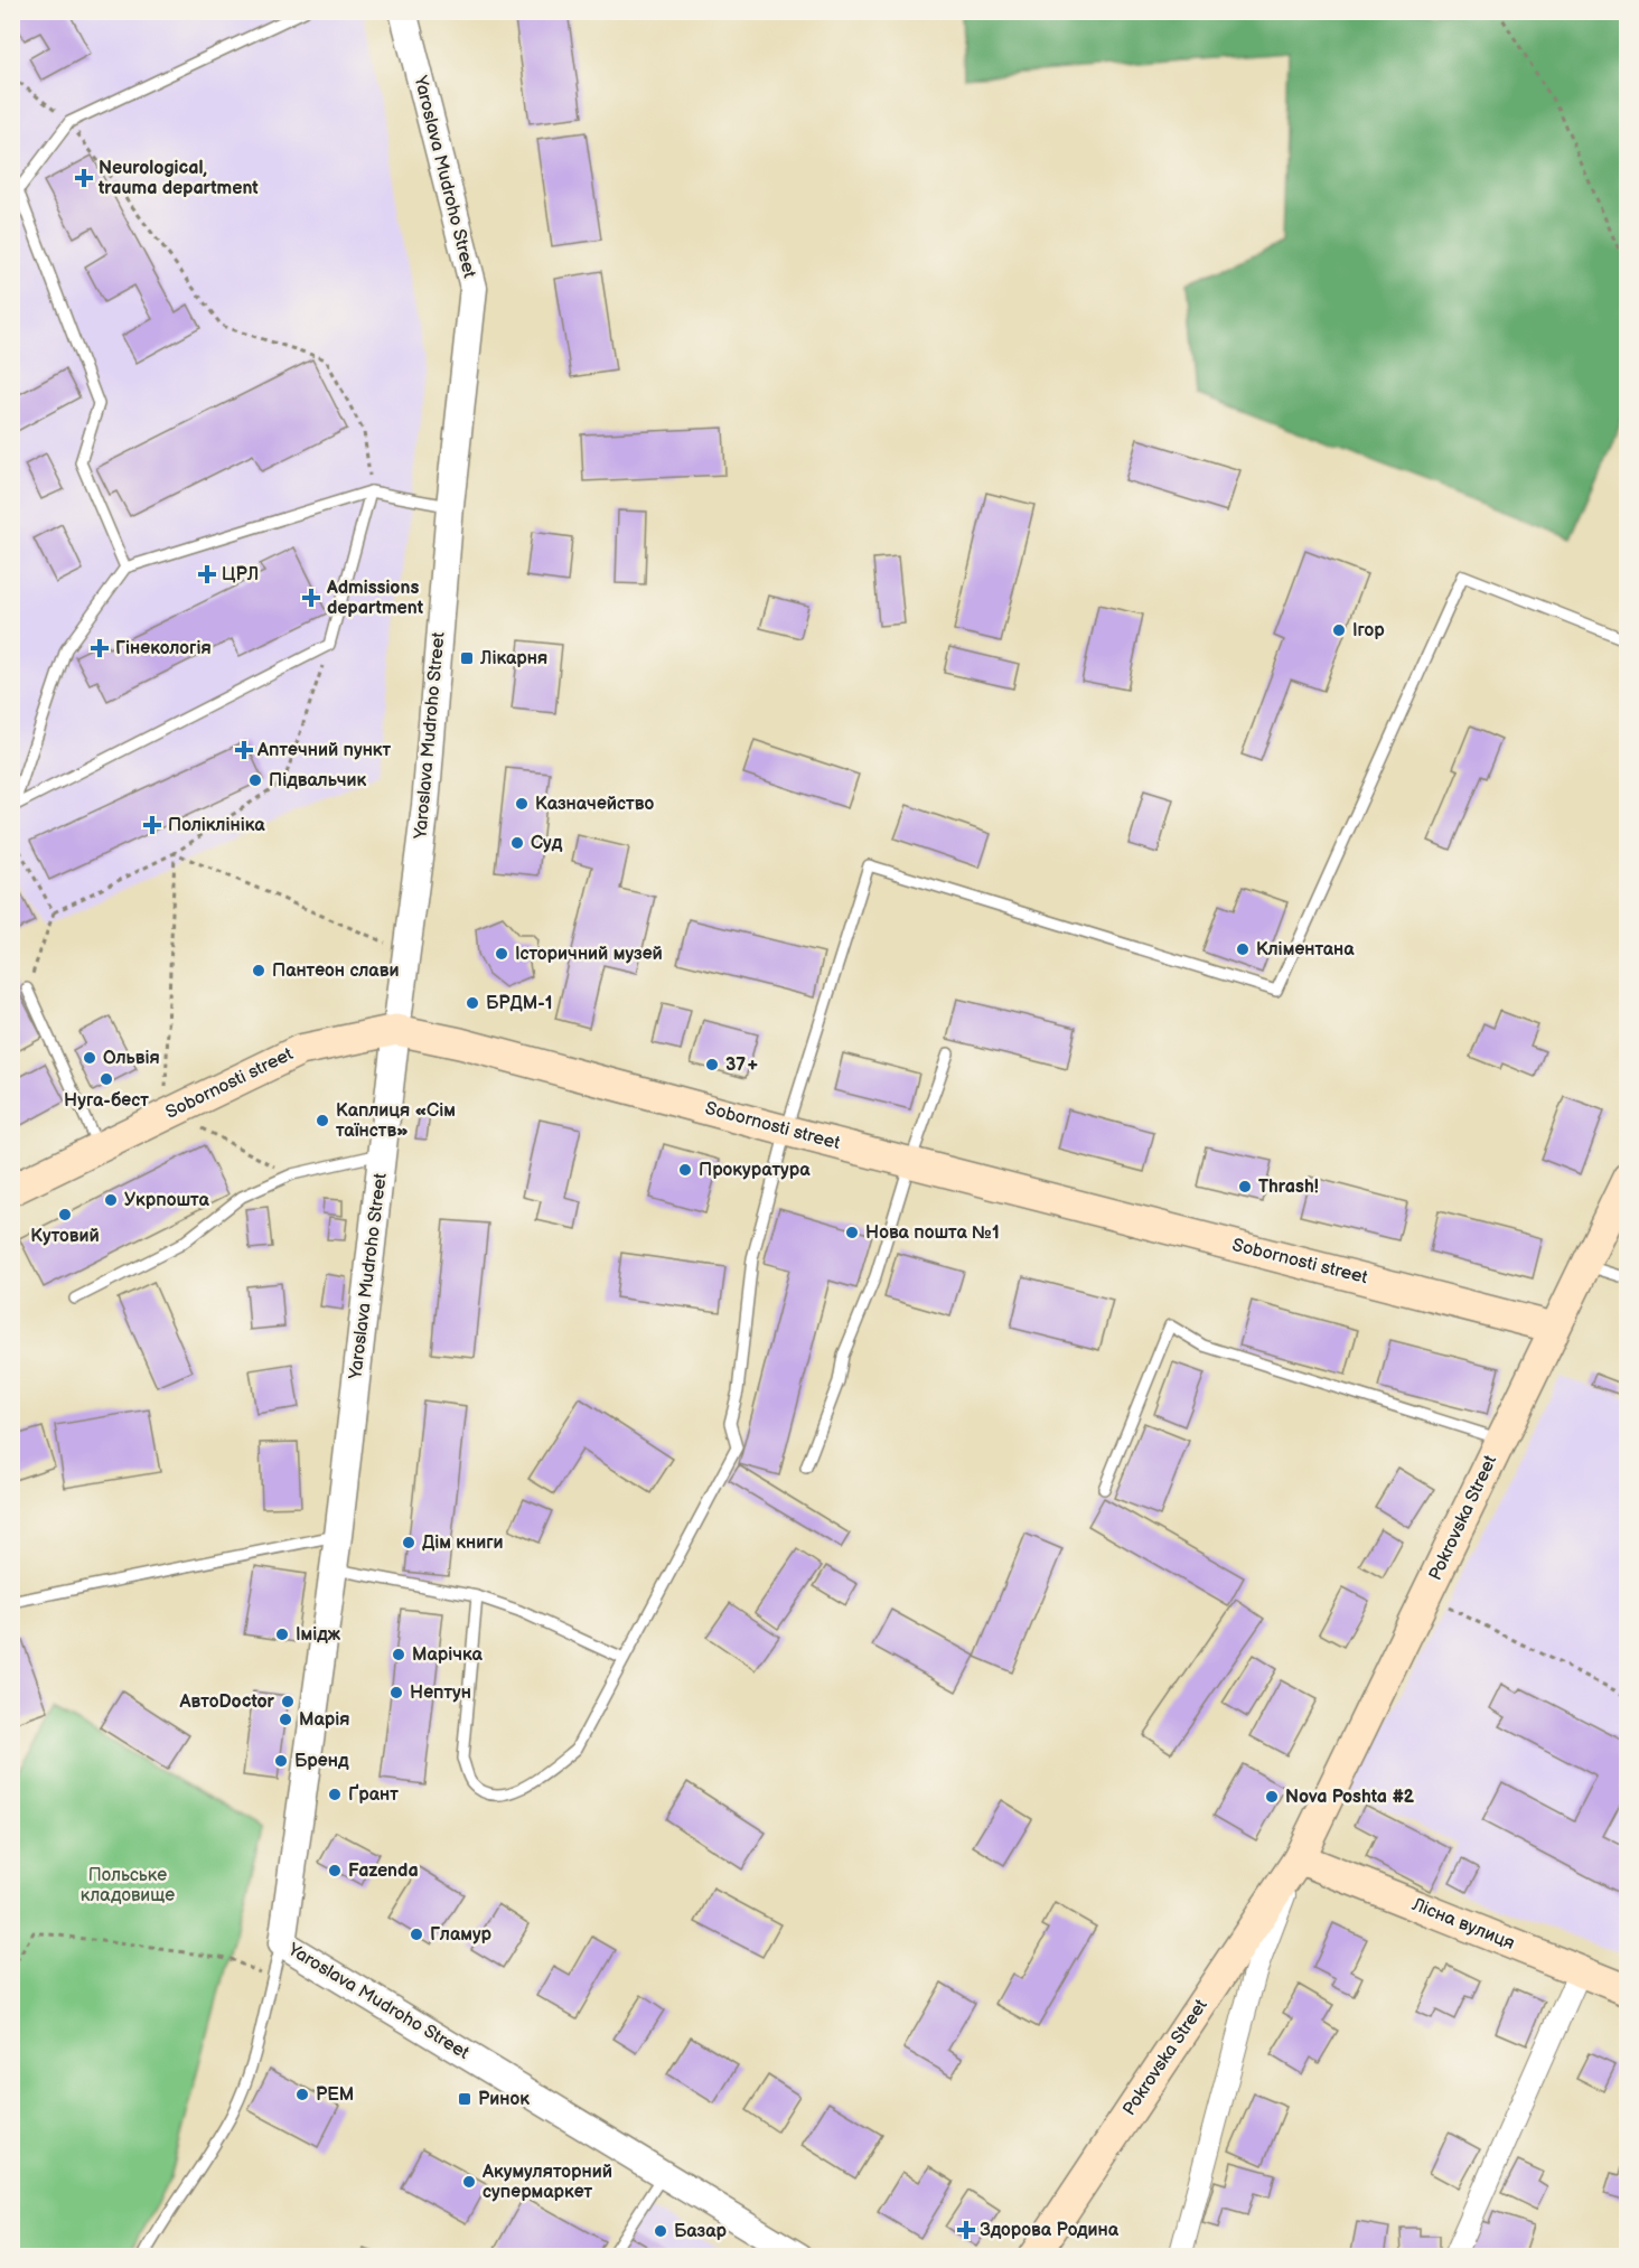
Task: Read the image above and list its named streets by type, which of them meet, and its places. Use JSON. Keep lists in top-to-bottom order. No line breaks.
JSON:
{"streets":{"main road":["Sobornosti street","Pokrovska Street","Лісна вулиця"],"street":["Yaroslava Mudroho Street"]},"crossings":[["Yaroslava Mudroho Street","Sobornosti street"],["Sobornosti street","Pokrovska Street"],["Pokrovska Street","Лісна вулиця"]],"parks":["Польське кладовище"],"places":{"health":["Neurological, trauma department","ЦРЛ","Admissions department","Гінекологія","Аптечний пункт","Поліклініка","Здорова Родина"],"other":["Ігор","Підвальчик","Казначейство","Суд","Кліментана","Історичний музей","Пантеон слави","БРДМ-1","Ольвія","37+","Нуга-бест","Каплиця «Сім таїнств»","Прокуратура","Thrash!","Укрпошта","Кутовий","Нова пошта №1","Дім книги","Імідж","Марічка","Нептун","АвтоDoctor","Марія","Бренд","Ґрант","Nova Poshta #2","Fazenda","Гламур","РЕМ","Акумуляторний супермаркет","Базар"],"transit":["Лікарня","Ринок"]}}
